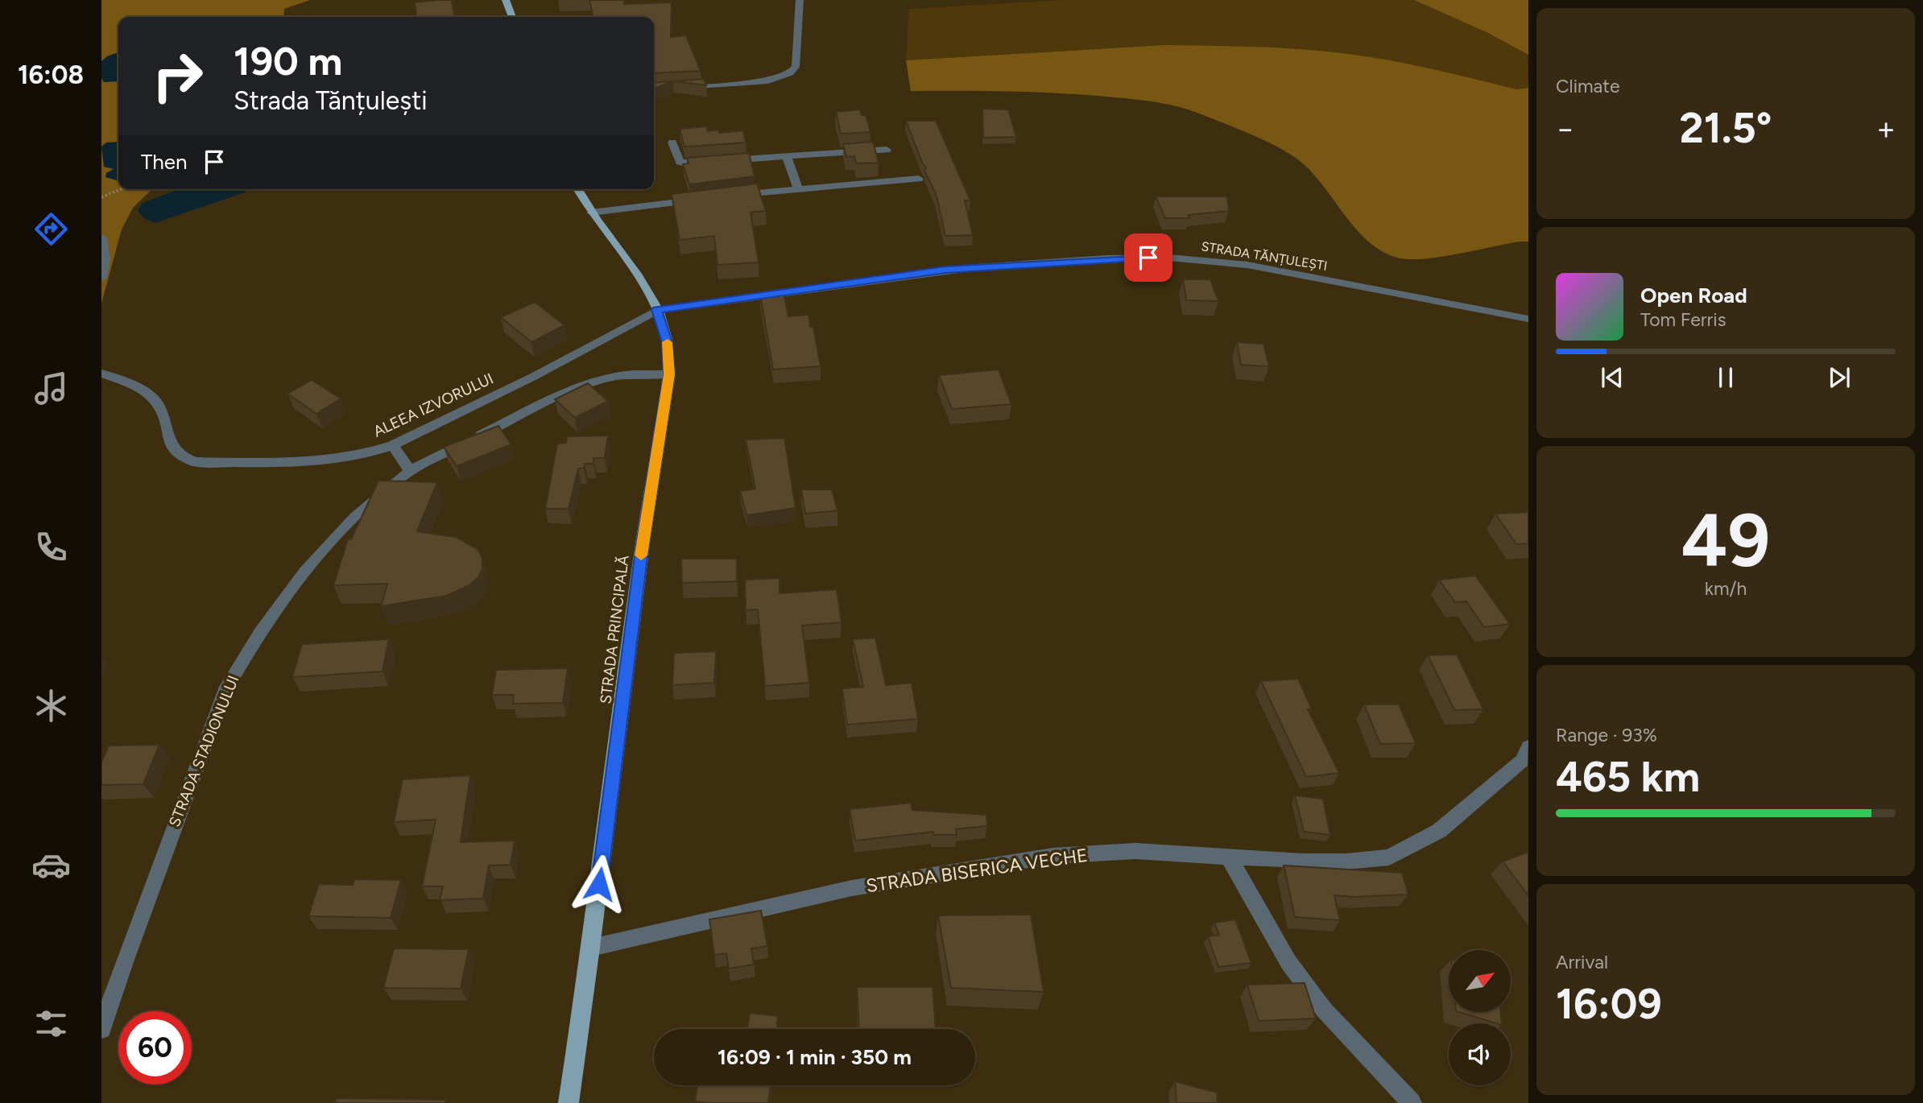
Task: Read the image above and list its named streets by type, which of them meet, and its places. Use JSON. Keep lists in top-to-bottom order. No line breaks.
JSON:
{"streets":{"main road":["STRADA PRINCIPALĂ"],"street":["STRADA TĂNȚULEȘTI","ALEEA IZVORULUI","STRADA STADIONULUI","STRADA BISERICA VECHE"]},"crossings":[["STRADA TĂNȚULEȘTI","ALEEA IZVORULUI"],["STRADA TĂNȚULEȘTI","STRADA PRINCIPALĂ"],["ALEEA IZVORULUI","STRADA PRINCIPALĂ"],["STRADA PRINCIPALĂ","STRADA STADIONULUI"],["STRADA PRINCIPALĂ","STRADA BISERICA VECHE"]],"north":"top right","page":{"tabs":"16:08","tile":["Climate",["49","km/h"],["Range · 93%","465 km"],["Arrival","16:09"]],"turn":["190 m","Strada Tănțulești"],"heat":["−","21.5°","+"],"then":"Then","song":["Open Road","Tom Ferris"],"limit":"60","trip":"16:09 · 1 min · 350 m"}}
